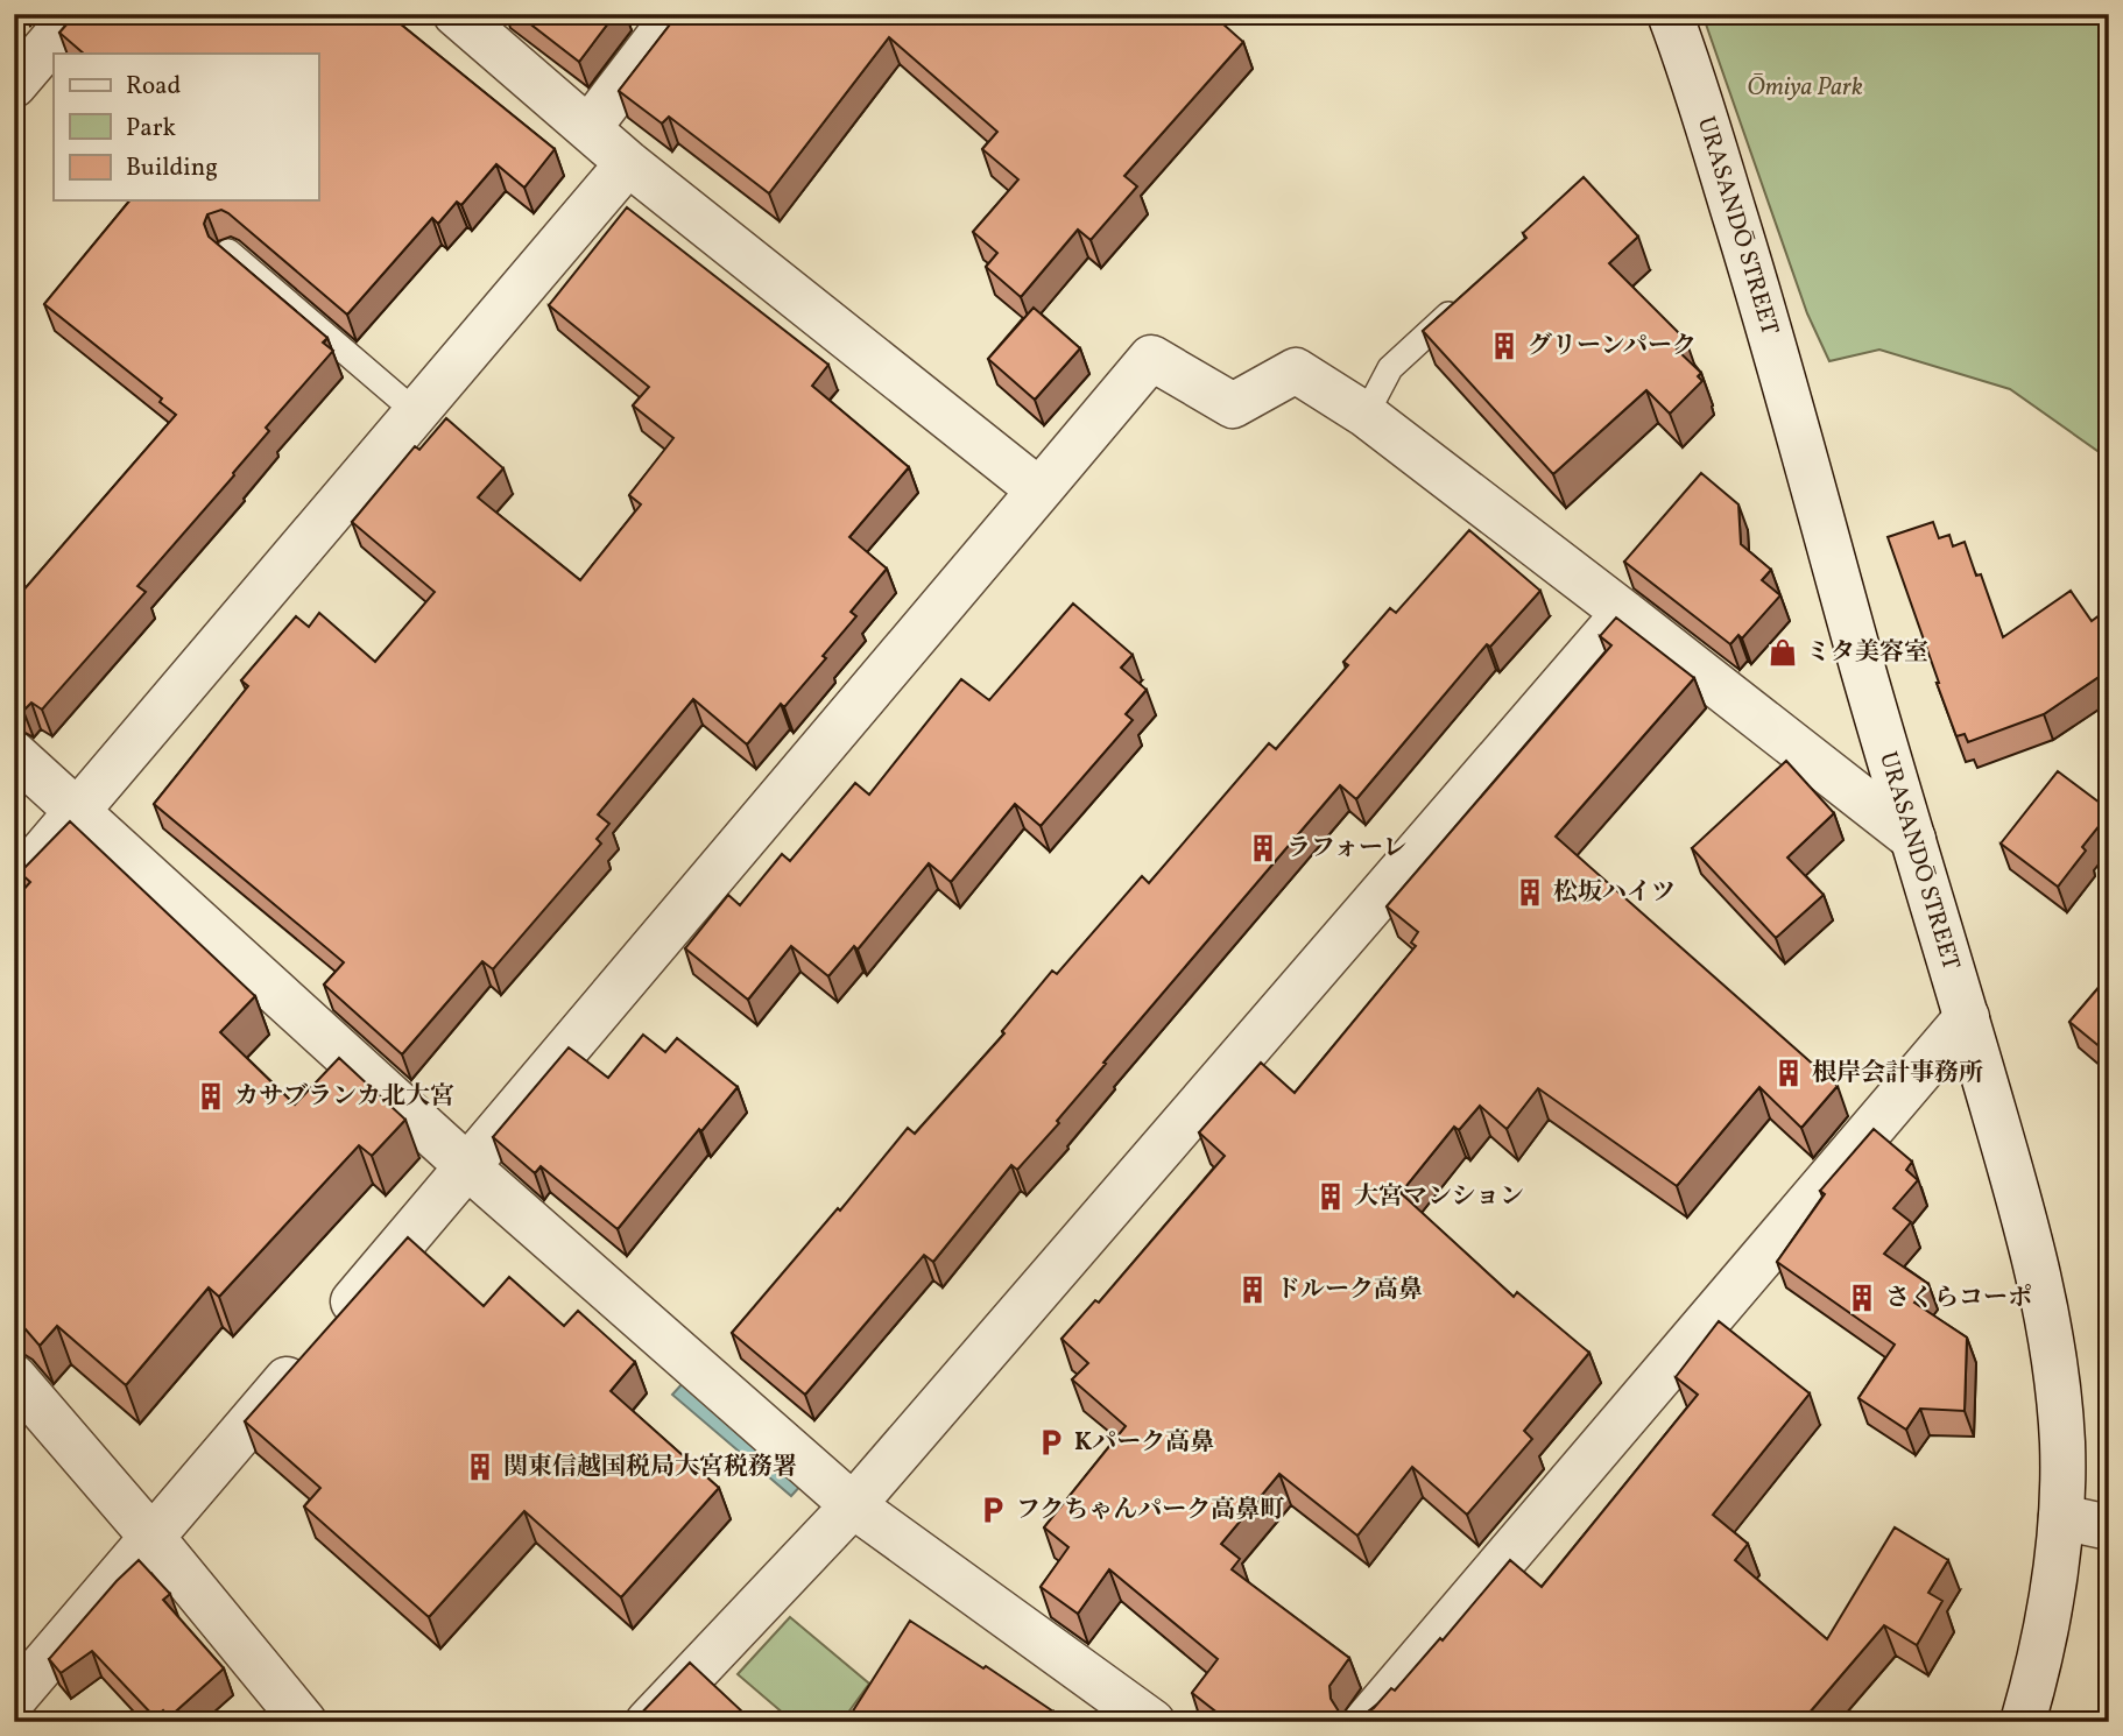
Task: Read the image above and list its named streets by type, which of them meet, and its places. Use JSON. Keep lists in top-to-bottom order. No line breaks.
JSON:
{"streets":{"street":["URASANDŌ STREET"]},"parks":["Ōmiya Park"],"places":{"building":["グリーンパーク","ラフォーレ","松坂ハイツ","根岸会計事務所","カサブランカ北大宮","大宮マンション","ドルーク高鼻","さくらコーポ","関東信越国税局大宮税務署"],"shop":["ミタ美容室"],"parking":["Kパーク高鼻","フクちゃんパーク高鼻町"]},"legend":["Road","Park","Building"]}
